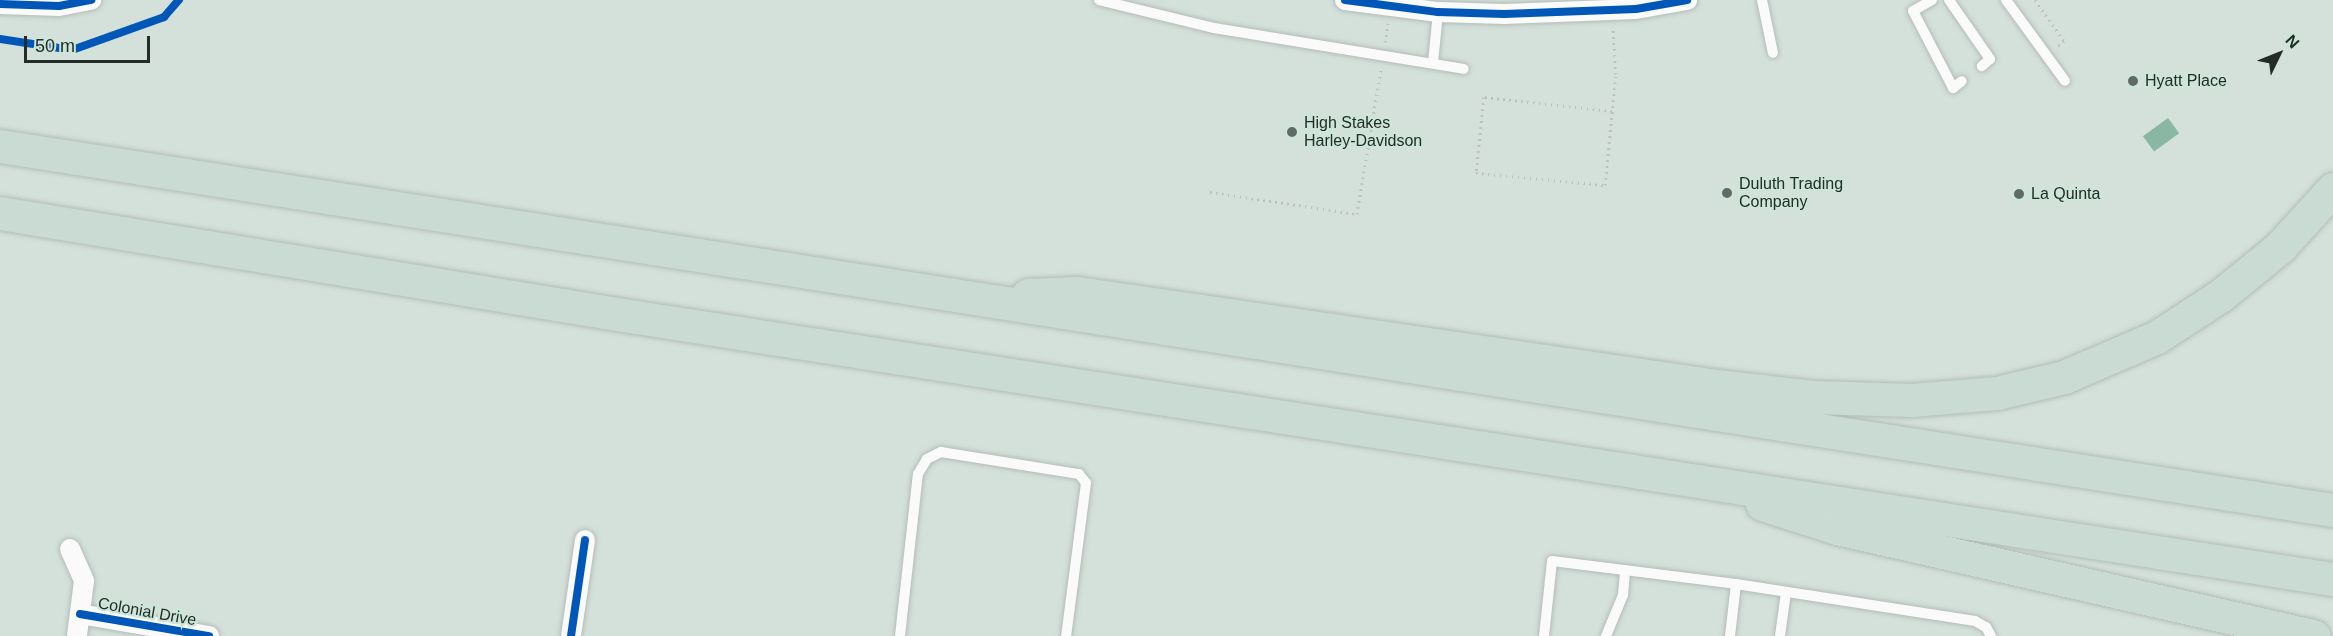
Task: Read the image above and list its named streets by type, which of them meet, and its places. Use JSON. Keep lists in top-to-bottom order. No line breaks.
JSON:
{"streets":{"street":["Colonial Drive"]},"places":["Hyatt Place","High Stakes Harley-Davidson","Duluth Trading Company","La Quinta"],"scale_bar":"50 m","north":"top right"}
